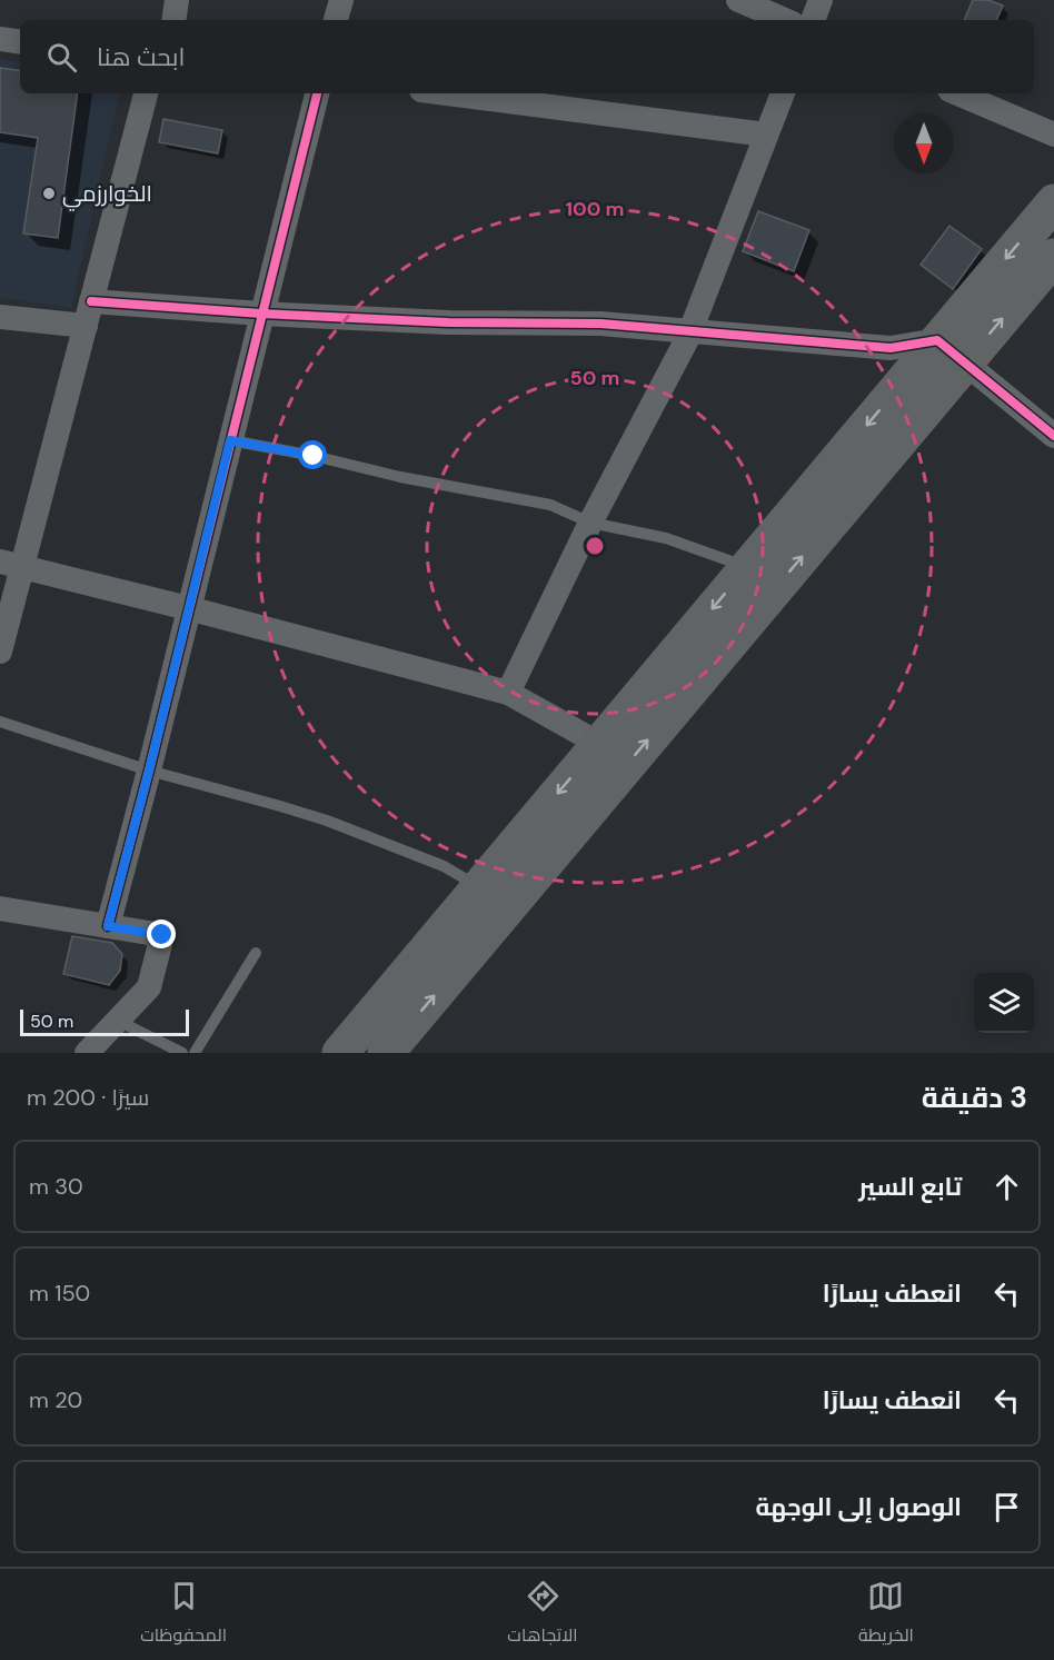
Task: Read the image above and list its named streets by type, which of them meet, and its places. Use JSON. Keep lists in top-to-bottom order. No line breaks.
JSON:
{"places":["الخوارزمي"],"scale_bar":"50 m","north":"bottom","page":{"search":"ابحث هنا","scale":"50 m","heading":["3 دقيقة","سيرًا · 200 m"],"list":[["تابع السير","30 m"],["انعطف يسارًا","150 m"],["انعطف يسارًا","20 m"],"الوصول إلى الوجهة"],"nav":["الخريطة","الاتجاهات","المحفوظات"]},"rings":["100 m","50 m"]}
